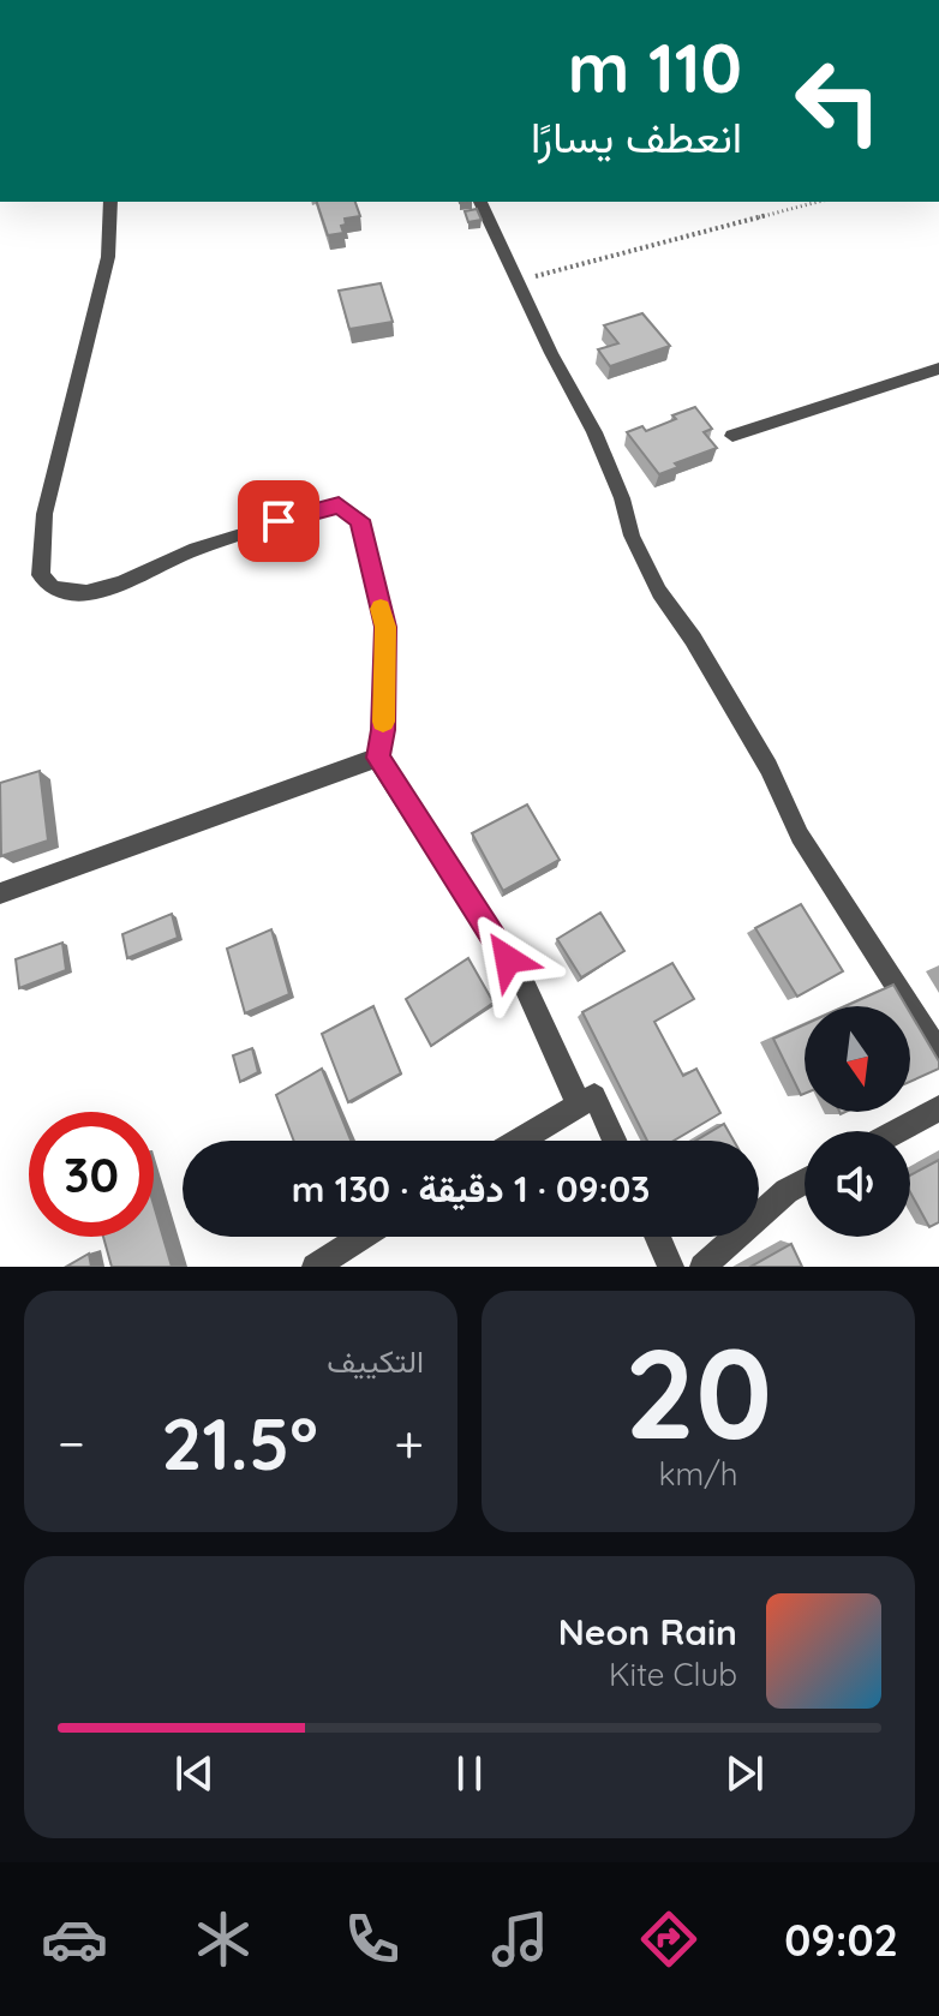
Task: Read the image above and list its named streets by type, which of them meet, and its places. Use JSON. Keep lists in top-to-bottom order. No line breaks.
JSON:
{"north":"bottom","page":{"turn":["110 m","انعطف يسارًا"],"limit":"30","trip":"09:03 · 1 دقيقة · 130 m","tile":[["20","km/h"],"التكييف"],"heat":["−","21.5°","+"],"song":["Neon Rain","Kite Club"],"tabs":"09:02"}}
